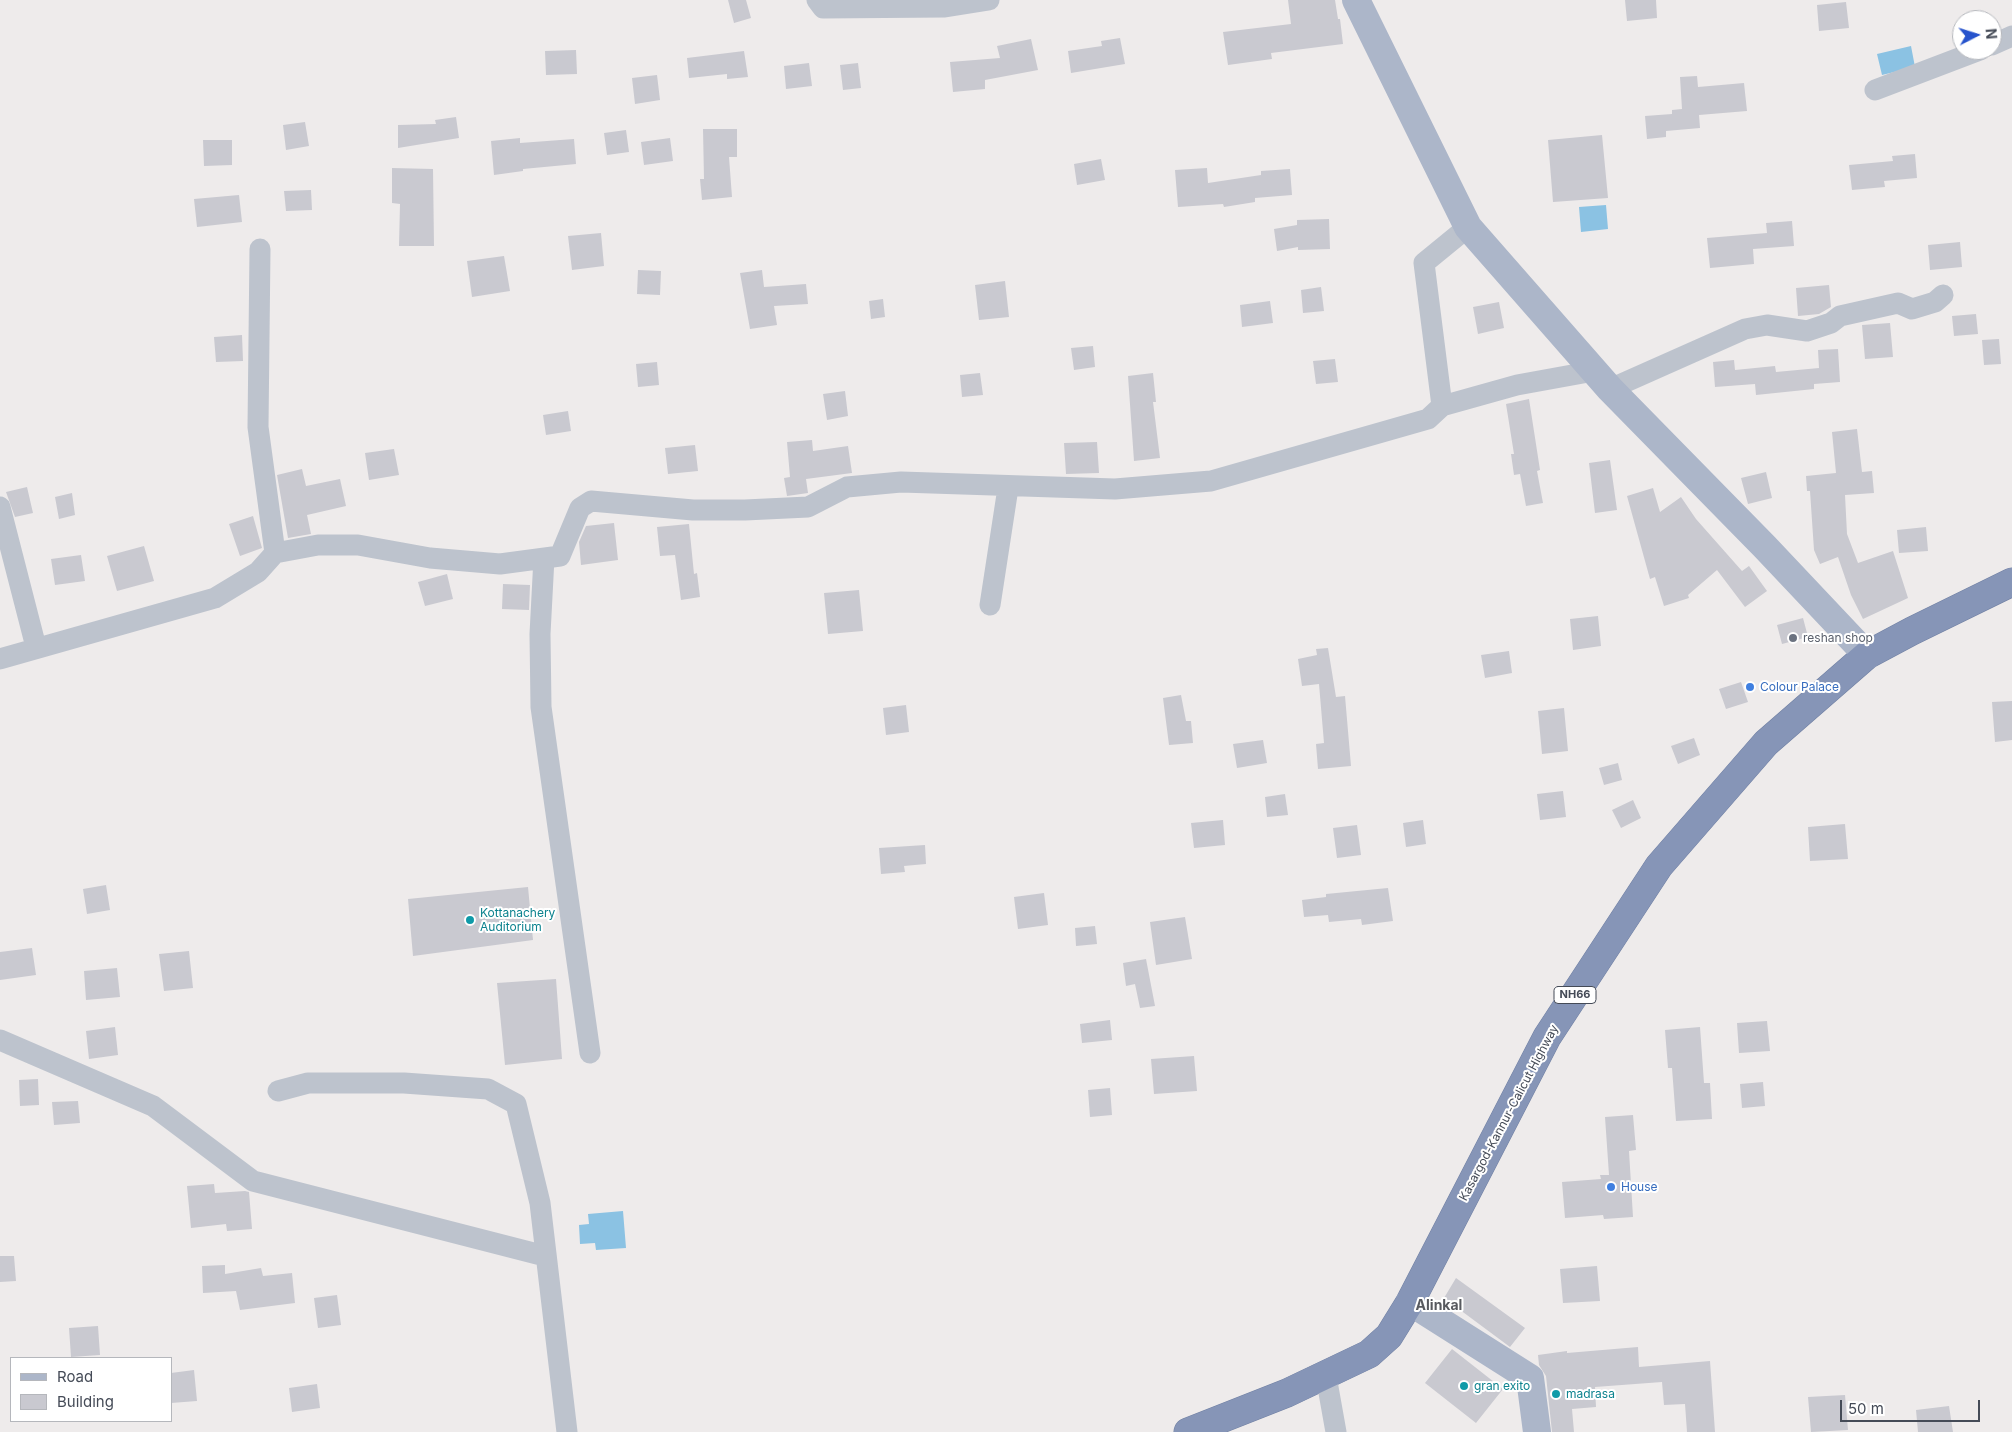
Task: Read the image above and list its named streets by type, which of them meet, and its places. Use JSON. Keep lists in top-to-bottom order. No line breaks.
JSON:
{"streets":{"highway":["NH66","Kasargod-Kannur-Calicut Highway"]},"districts":["Alinkal"],"places":["reshan shop","Colour Palace","Kottanachery Auditorium","House","gran exito","madrasa"],"legend":["Road","Building"],"scale_bar":"50 m","north":"right"}
